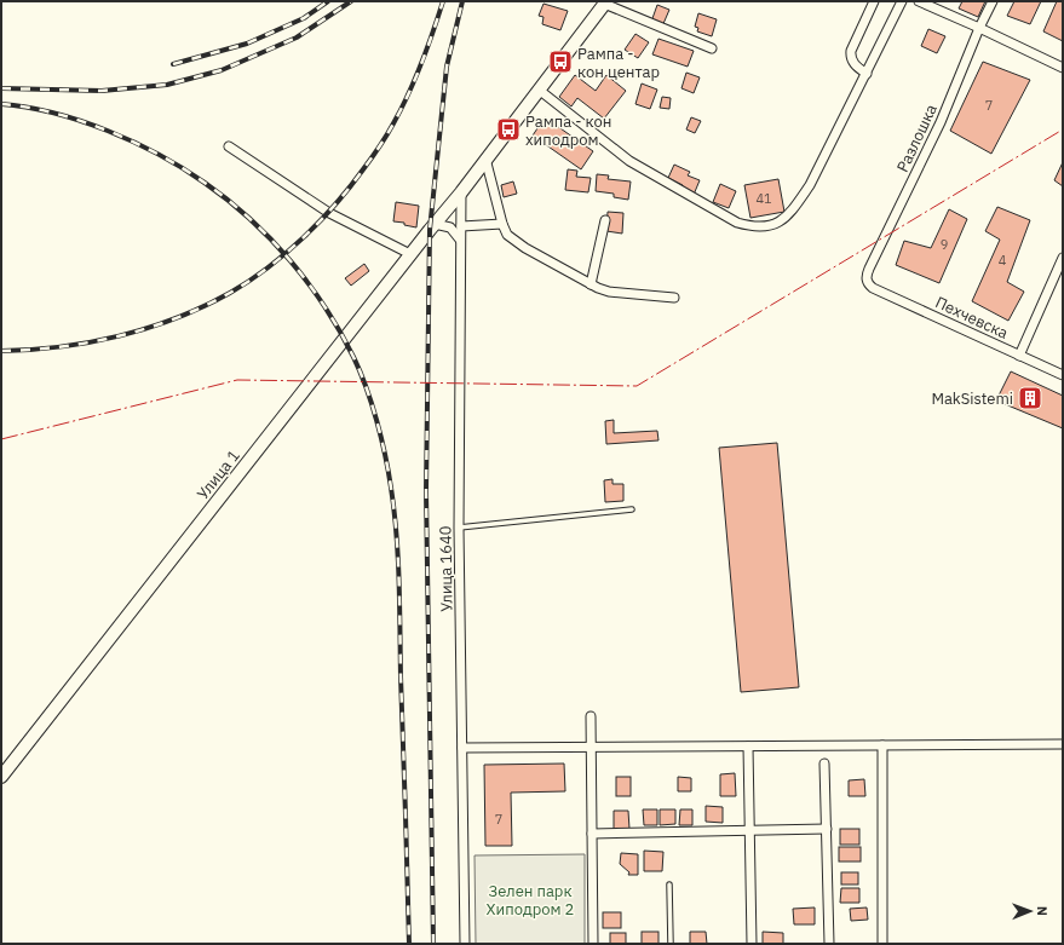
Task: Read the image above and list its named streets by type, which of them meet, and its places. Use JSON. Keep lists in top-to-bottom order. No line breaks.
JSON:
{"streets":{"main road":["Улица 1"],"street":["Разлошка","Пехчевска","Улица 1640"]},"crossings":[["Разлошка","Пехчевска"],["Улица 1","Улица 1640"]],"parks":["Зелен парк Хиподром 2"],"places":{"bus stop":["Рампа - кон центар","Рампа - кон хиподром"],"building":["MakSistemi"]},"house_numbers":["7","41","9","4","7"],"north":"right"}
